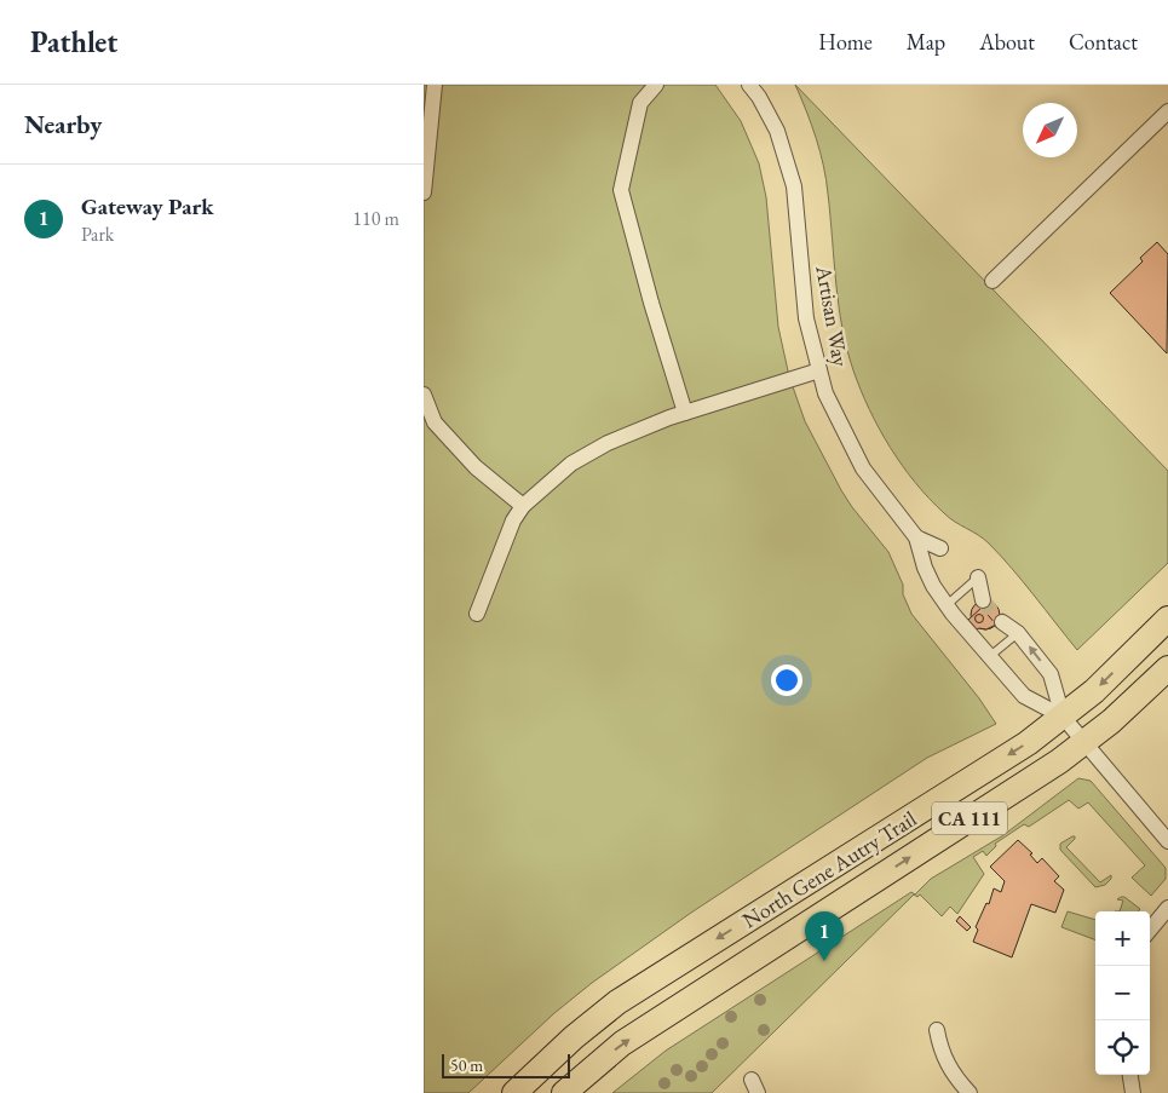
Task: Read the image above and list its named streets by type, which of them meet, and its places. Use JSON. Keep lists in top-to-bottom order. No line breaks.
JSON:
{"streets":{"main road":["CA 111","North Gene Autry Trail"],"street":["Artisan Way"]},"crossings":[["Artisan Way","North Gene Autry Trail"]],"scale_bar":"50 m","north":"bottom left","page":{"header":"Pathlet","nav":["Home","Map","About","Contact"],"heading":"Nearby","list":[{"mark":"1","name":"Gateway Park","note":"Park","value":"110 m"}],"map_buttons":["+","−"],"pins":"1","scale":"50 m"}}
